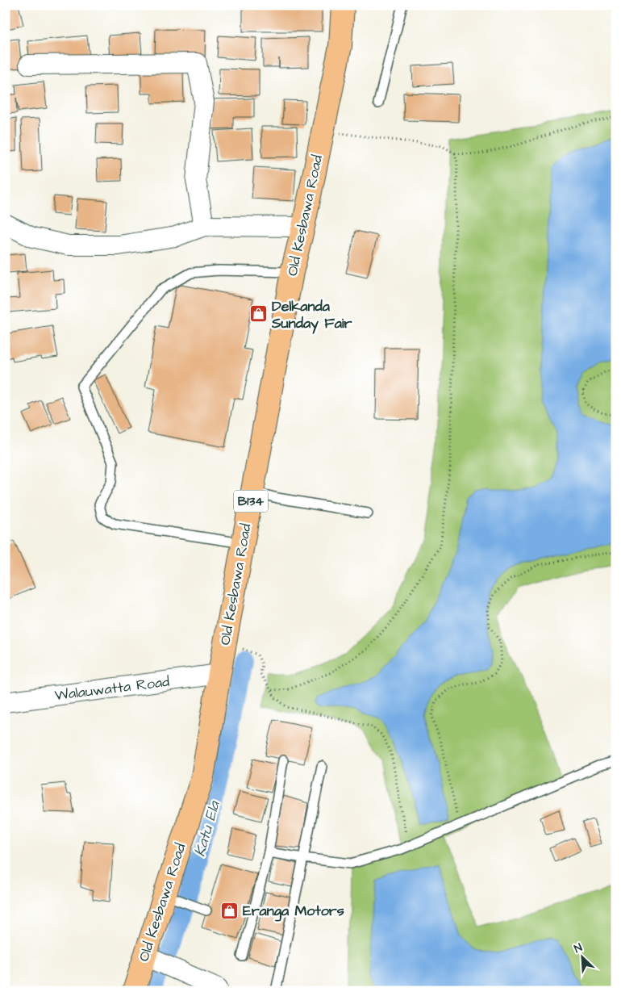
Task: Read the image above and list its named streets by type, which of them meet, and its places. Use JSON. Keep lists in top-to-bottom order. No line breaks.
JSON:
{"streets":{"main road":["Old Kesbawa Road","B134"],"street":["Walauwatta Road"]},"crossings":[["Old Kesbawa Road","Walauwatta Road"]],"water":["Katu Ela"],"places":{"shop":["Delkanda Sunday Fair","Eranga Motors"]},"north":"top left"}
